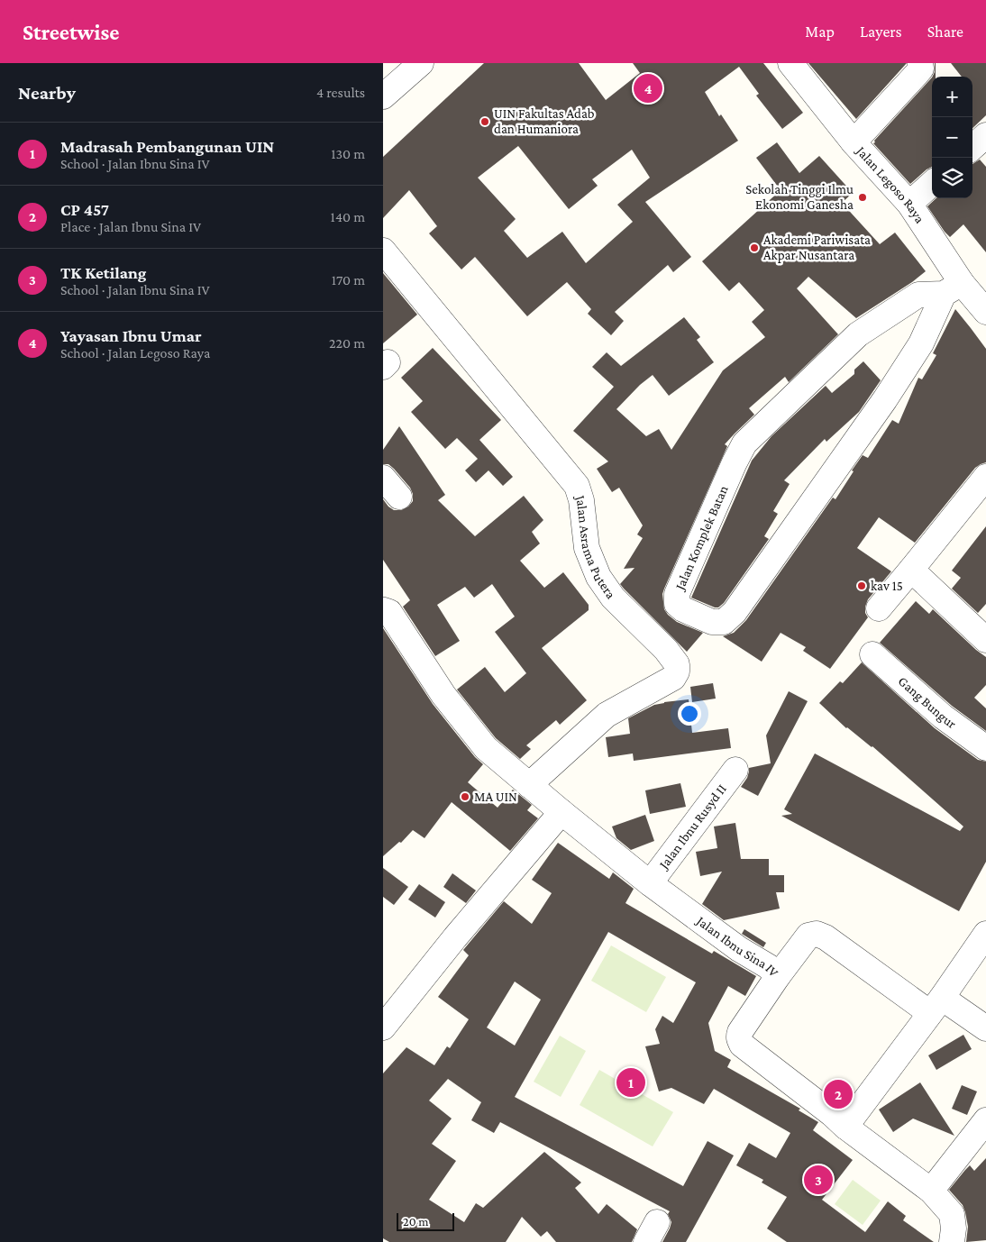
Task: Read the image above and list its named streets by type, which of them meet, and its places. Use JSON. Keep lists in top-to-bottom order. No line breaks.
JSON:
{"streets":{"street":["Jalan Legoso Raya","Jalan Komplek Batan","Jalan Asrama Putera","Gang Bungur","Jalan Ibnu Rusyd II","Jalan Ibnu Sina IV"]},"crossings":[["Jalan Legoso Raya","Jalan Komplek Batan"],["Jalan Asrama Putera","Jalan Ibnu Sina IV"],["Jalan Ibnu Rusyd II","Jalan Ibnu Sina IV"]],"places":["UIN Fakultas Adab dan Humaniora","Sekolah Tinggi Ilmu Ekonomi Ganesha","Akademi Pariwisata Akpar Nusantara","kav 15","MA UIN"],"scale_bar":"20 m","page":{"header":"Streetwise","nav":["Map","Layers","Share"],"heading":["Nearby","4 results"],"pins":["4","1","2","3"],"map_buttons":["+","−"],"list":[{"mark":"1","name":"Madrasah Pembangunan UIN","note":"School · Jalan Ibnu Sina IV","value":"130 m"},{"mark":"2","name":"CP 457","note":"Place · Jalan Ibnu Sina IV","value":"140 m"},{"mark":"3","name":"TK Ketilang","note":"School · Jalan Ibnu Sina IV","value":"170 m"},{"mark":"4","name":"Yayasan Ibnu Umar","note":"School · Jalan Legoso Raya","value":"220 m"}],"scale":"20 m"}}
